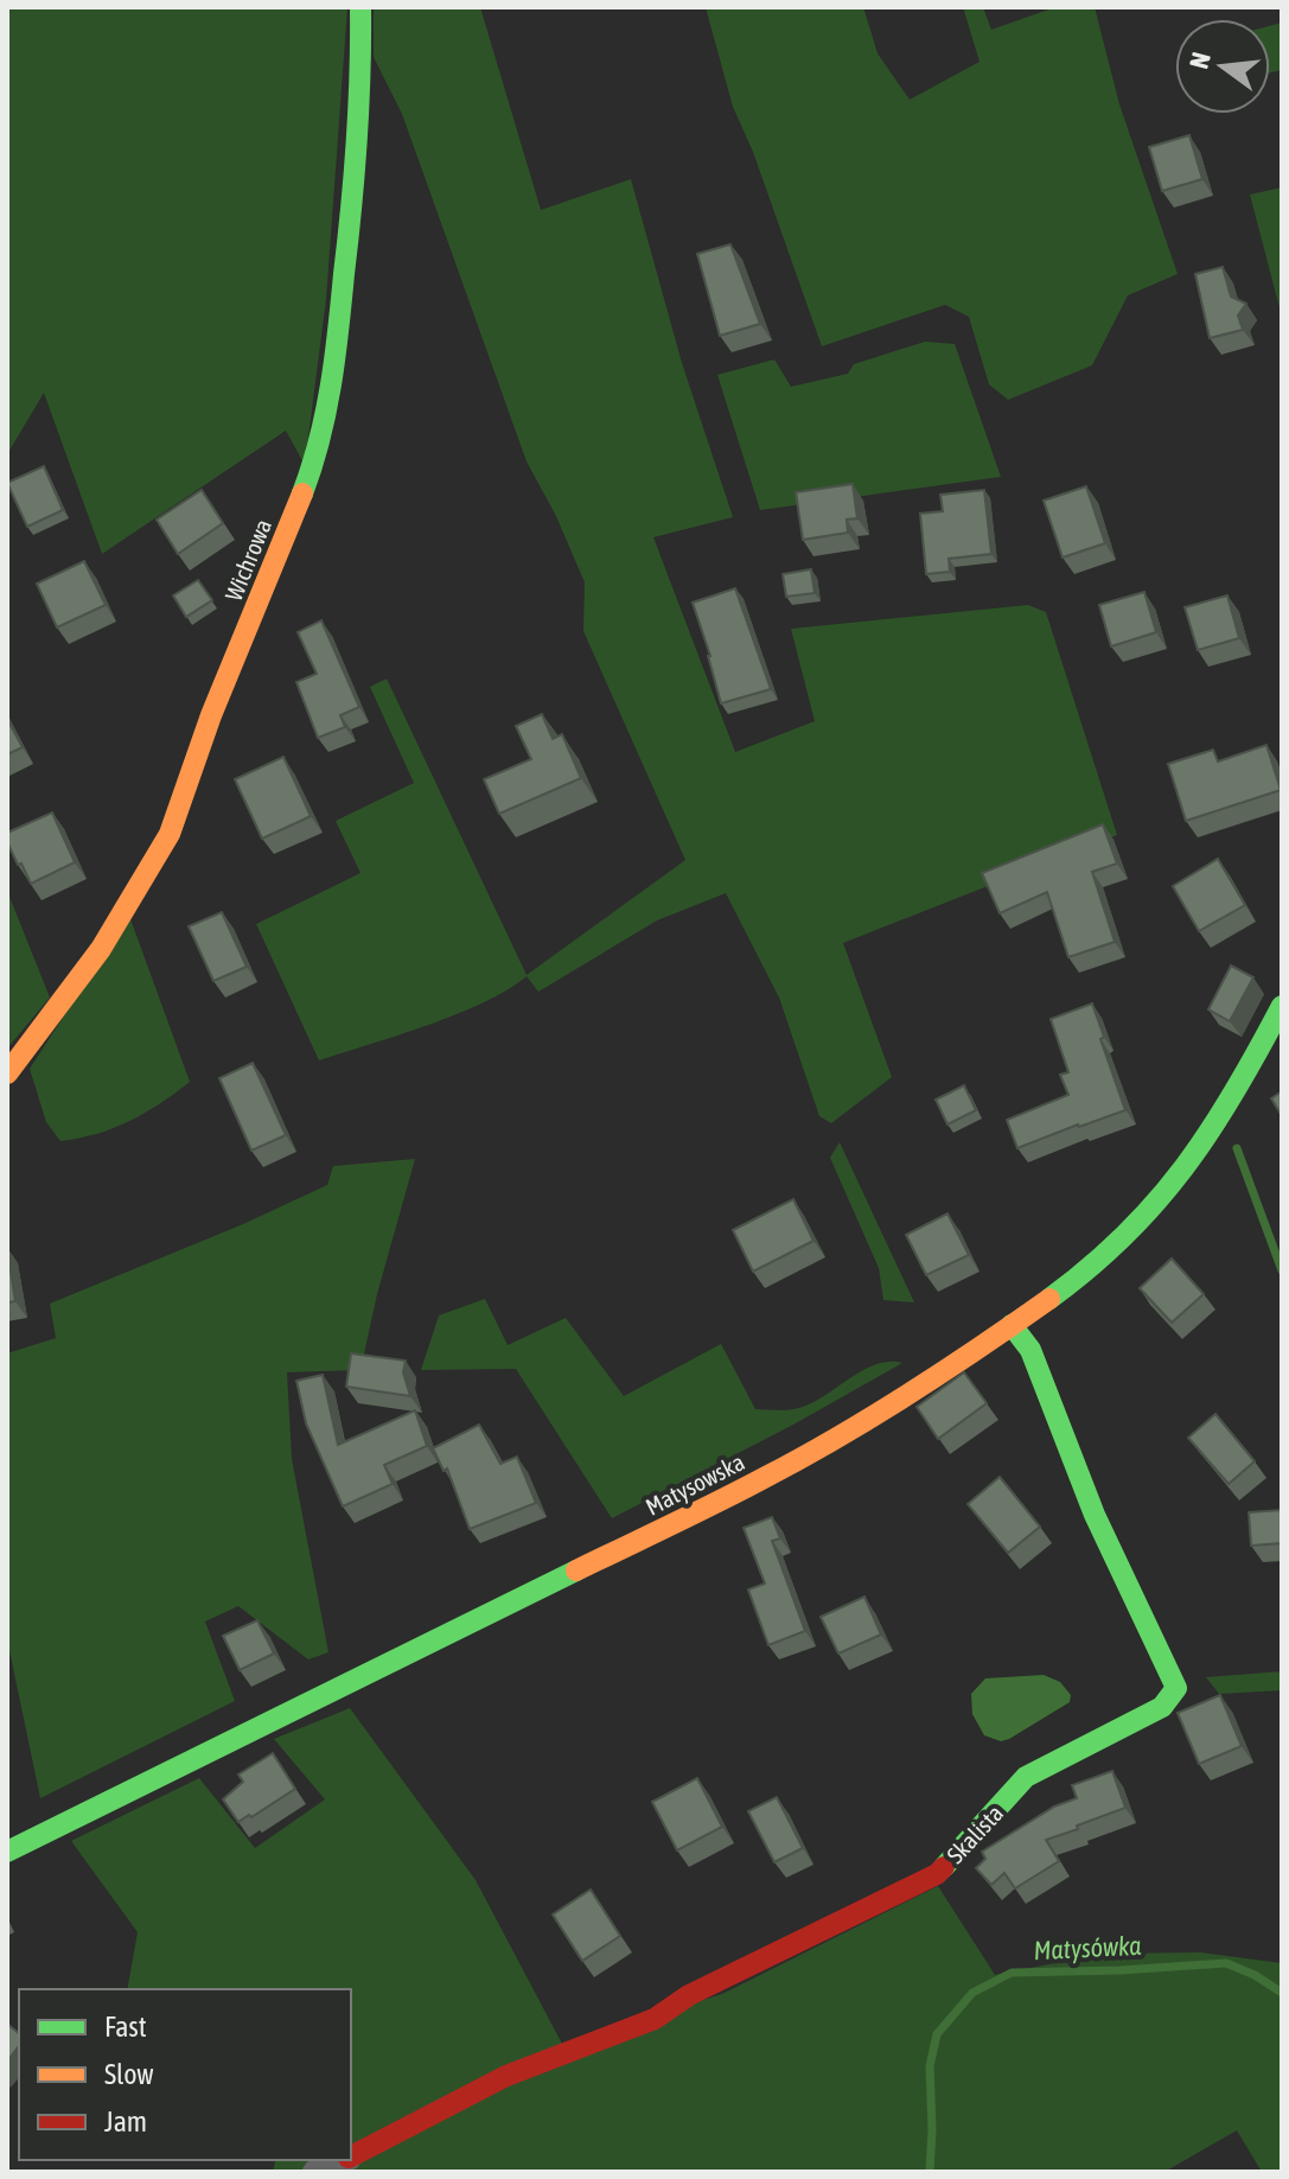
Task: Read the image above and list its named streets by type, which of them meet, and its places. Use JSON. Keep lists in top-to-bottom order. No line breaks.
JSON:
{"streets":{"street":["Wichrowa","Matysowska","Skalista"]},"crossings":[["Matysowska","Skalista"]],"water":["Matysówka"],"legend":["Fast","Slow","Jam"],"north":"left"}
